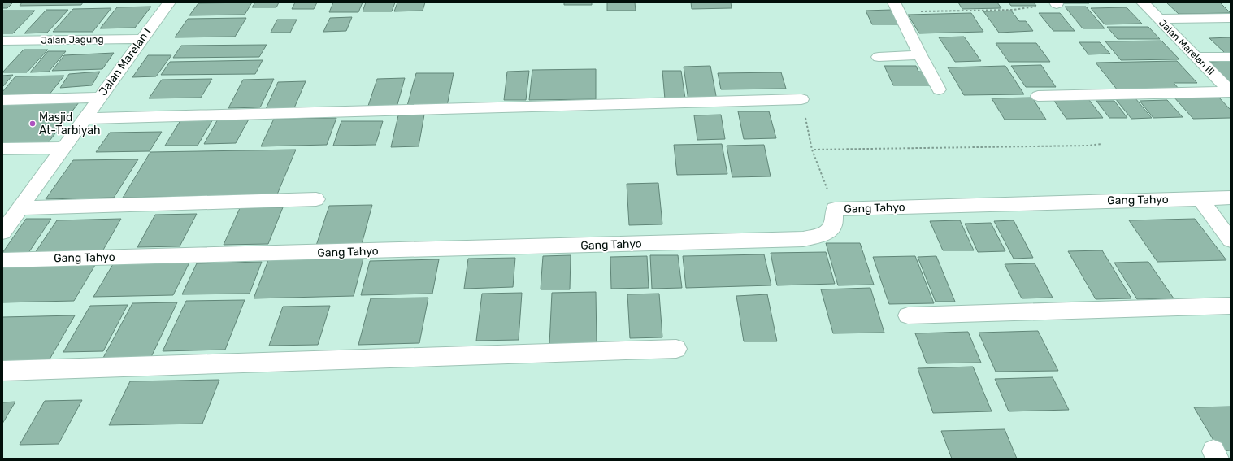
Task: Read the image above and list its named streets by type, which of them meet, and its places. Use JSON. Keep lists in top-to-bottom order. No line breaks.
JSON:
{"streets":{"street":["Jalan Jagung","Jalan Marelan III","Jalan Marelan I","Gang Tahyo"]},"crossings":[["Jalan Jagung","Jalan Marelan I"]],"places":["Masjid At-Tarbiyah"]}
